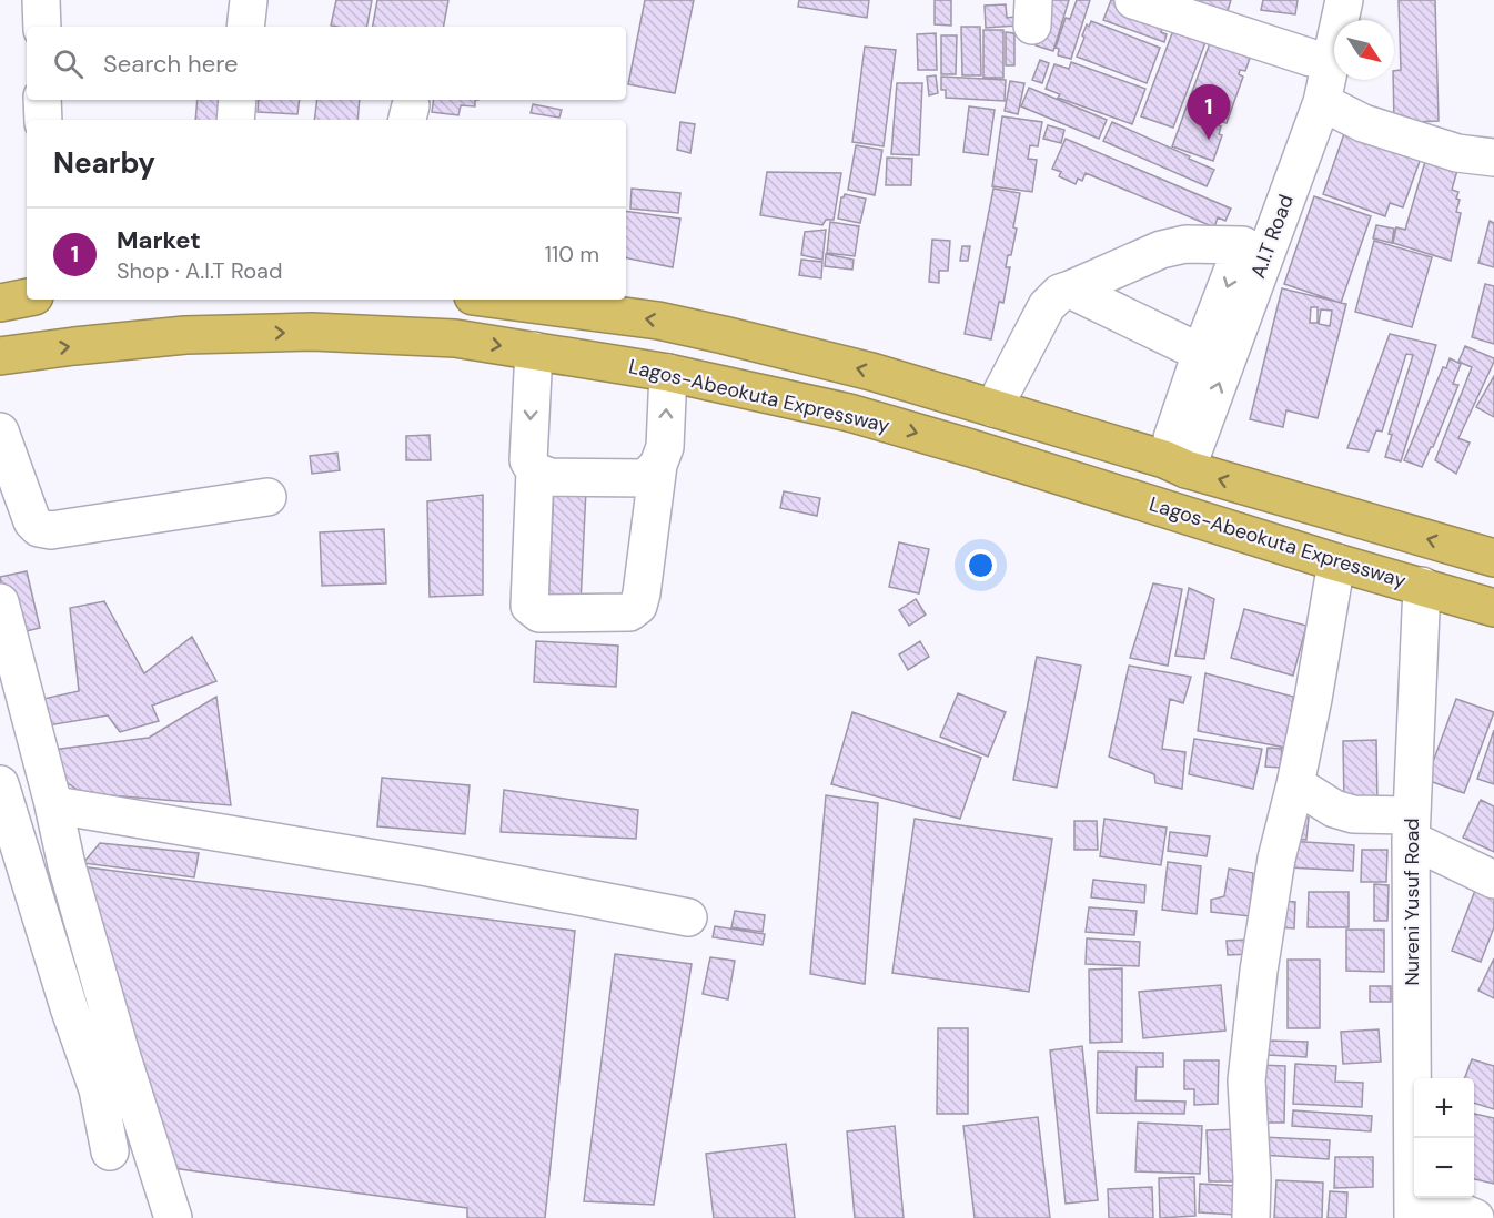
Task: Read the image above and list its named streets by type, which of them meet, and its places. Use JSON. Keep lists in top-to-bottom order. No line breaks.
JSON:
{"streets":{"highway":["Lagos-Abeokuta Expressway"],"street":["A.I.T Road","Nureni Yusuf Road"]},"crossings":[["Lagos-Abeokuta Expressway","Nureni Yusuf Road"]],"north":"bottom right","page":{"search":"Search here","pins":"1","heading":"Nearby","list":[{"mark":"1","name":"Market","note":"Shop · A.I.T Road","value":"110 m"}],"map_buttons":["+","−"]}}
